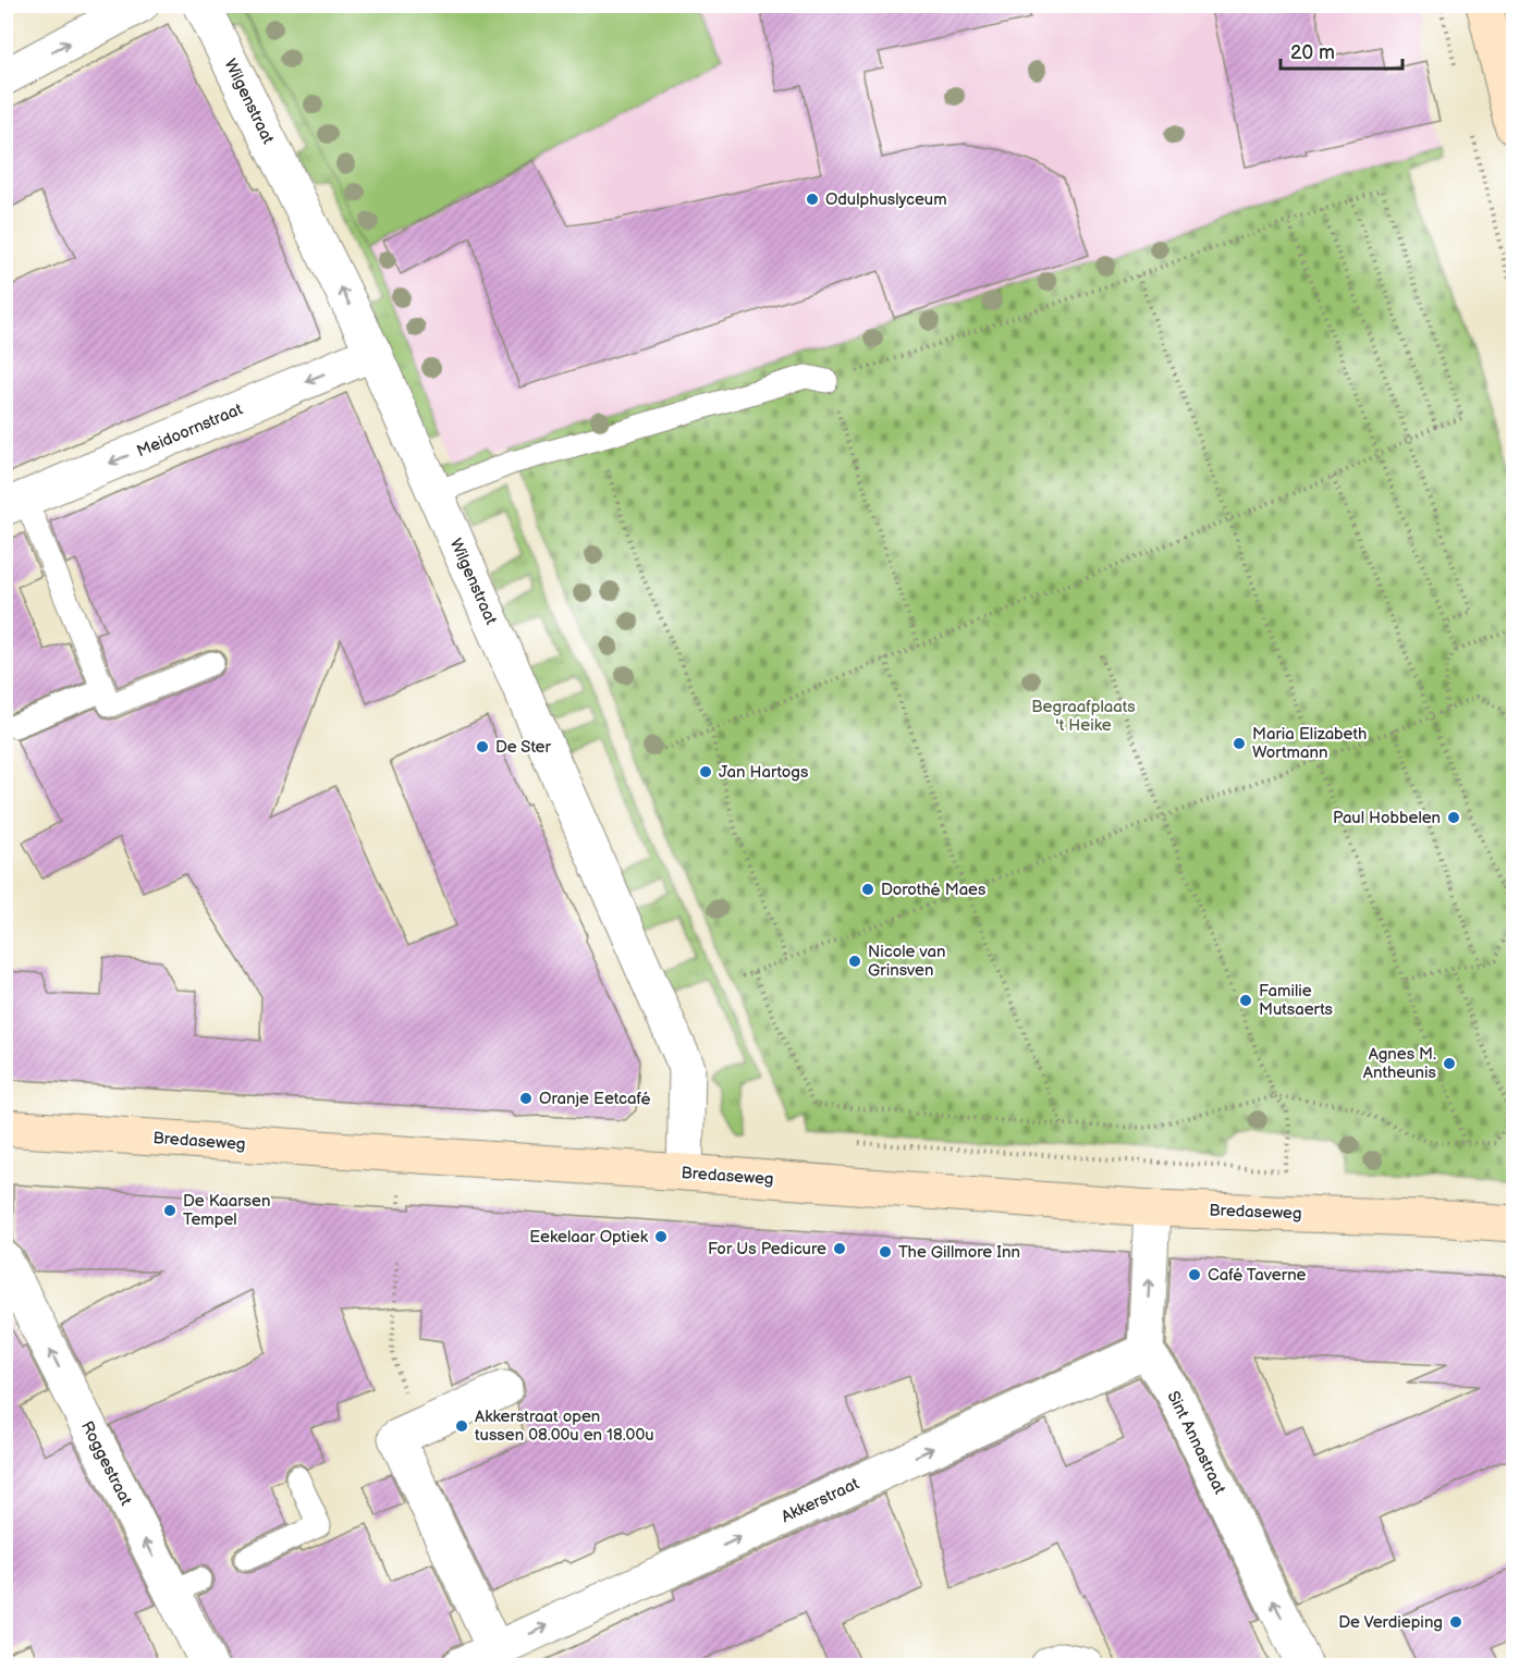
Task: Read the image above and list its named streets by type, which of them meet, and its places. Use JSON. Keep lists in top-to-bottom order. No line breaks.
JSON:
{"streets":{"street":["Wilgenstraat","Meidoornstraat","Bredaseweg","Sint Annastraat","Roggestraat","Akkerstraat"]},"crossings":[["Wilgenstraat","Meidoornstraat"],["Wilgenstraat","Bredaseweg"],["Sint Annastraat","Akkerstraat"]],"one_way":["Meidoornstraat","Sint Annastraat","Akkerstraat"],"parks":["Begraafplaats 't Heike"],"places":["Odulphuslyceum","Maria Elizabeth Wortmann","De Ster","Jan Hartogs","Paul Hobbelen","Dorothé Maes","Nicole van Grinsven","Familie Mutsaerts","Agnes M. Antheunis","Oranje Eetcafé","De Kaarsen Tempel","Eekelaar Optiek","For Us Pedicure","The Gillmore Inn","Café Taverne","Akkerstraat open tussen 08.00u en 18.00u","De Verdieping"],"scale_bar":"20 m"}
